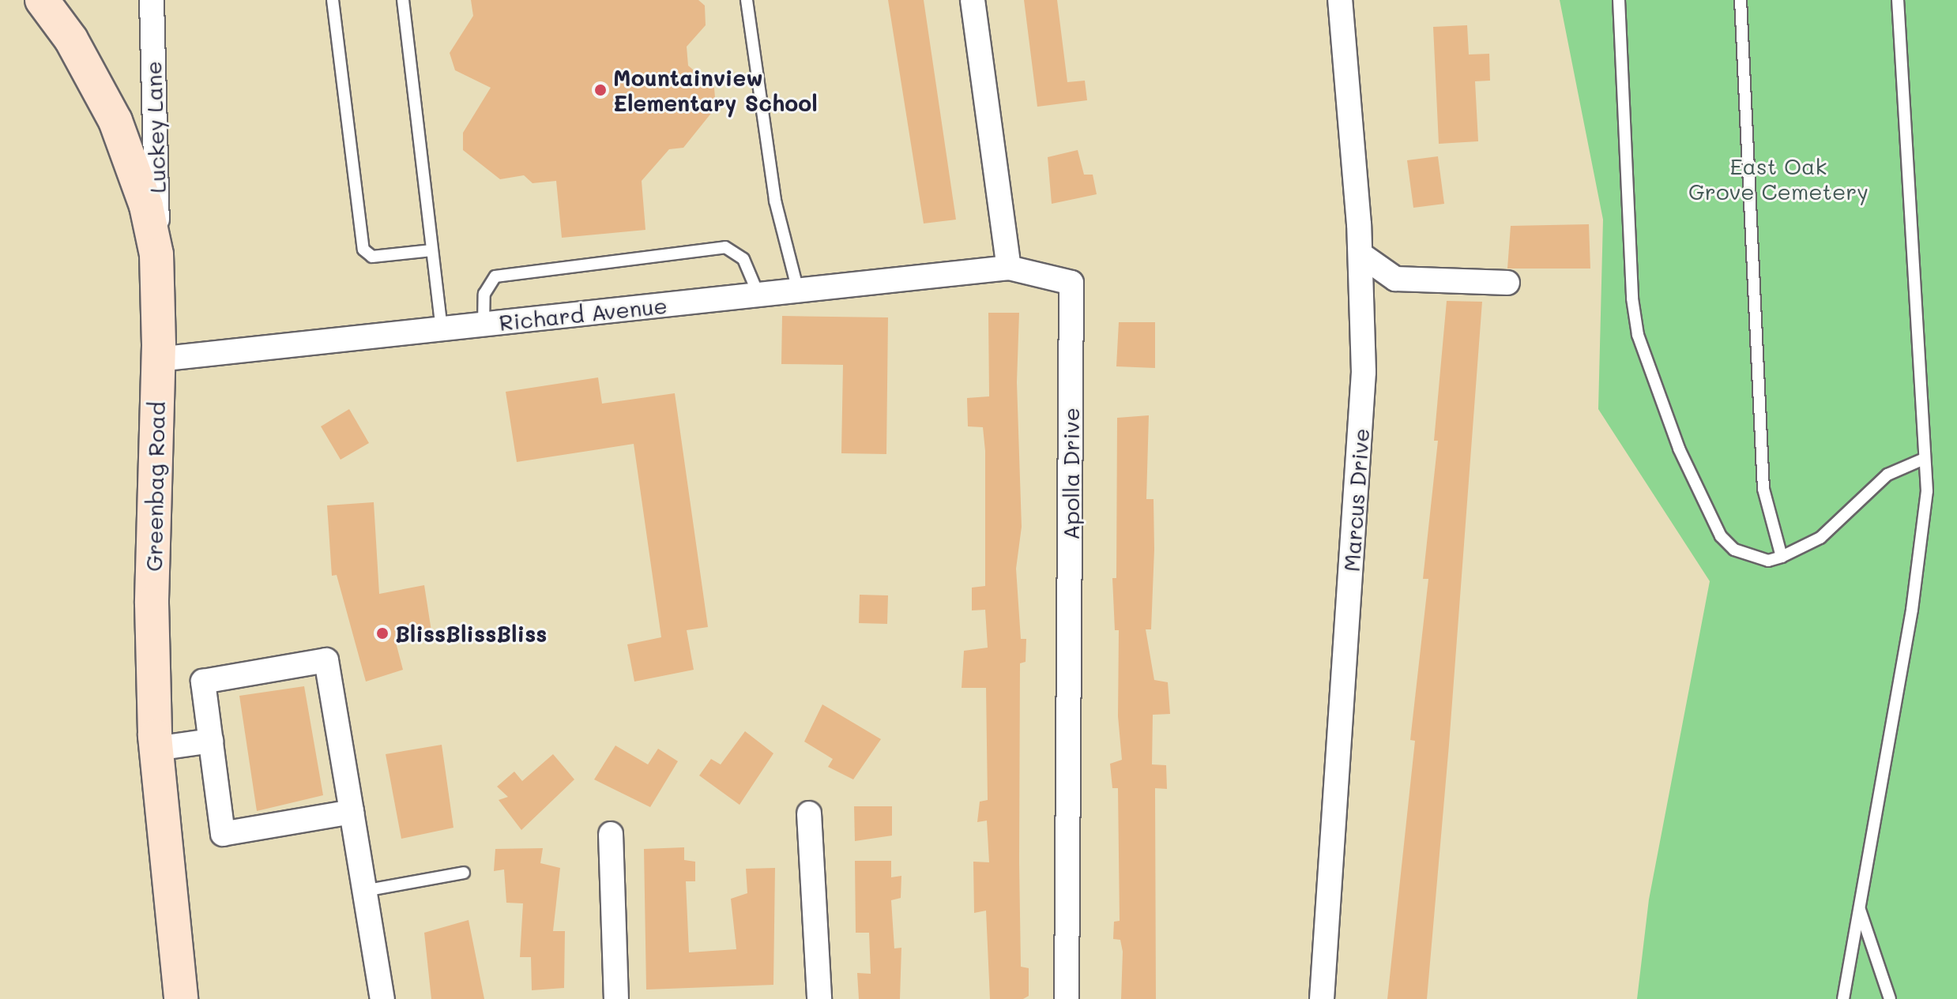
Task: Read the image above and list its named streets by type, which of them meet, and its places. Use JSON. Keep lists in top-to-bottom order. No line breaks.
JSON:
{"streets":{"main road":["Greenbag Road"],"street":["Luckey Lane","Richard Avenue","Apolla Drive","Marcus Drive"]},"crossings":[["Luckey Lane","Greenbag Road"],["Richard Avenue","Apolla Drive"],["Richard Avenue","Greenbag Road"]],"parks":["East Oak Grove Cemetery"],"places":["Mountainview Elementary School","BlissBlissBliss"]}
